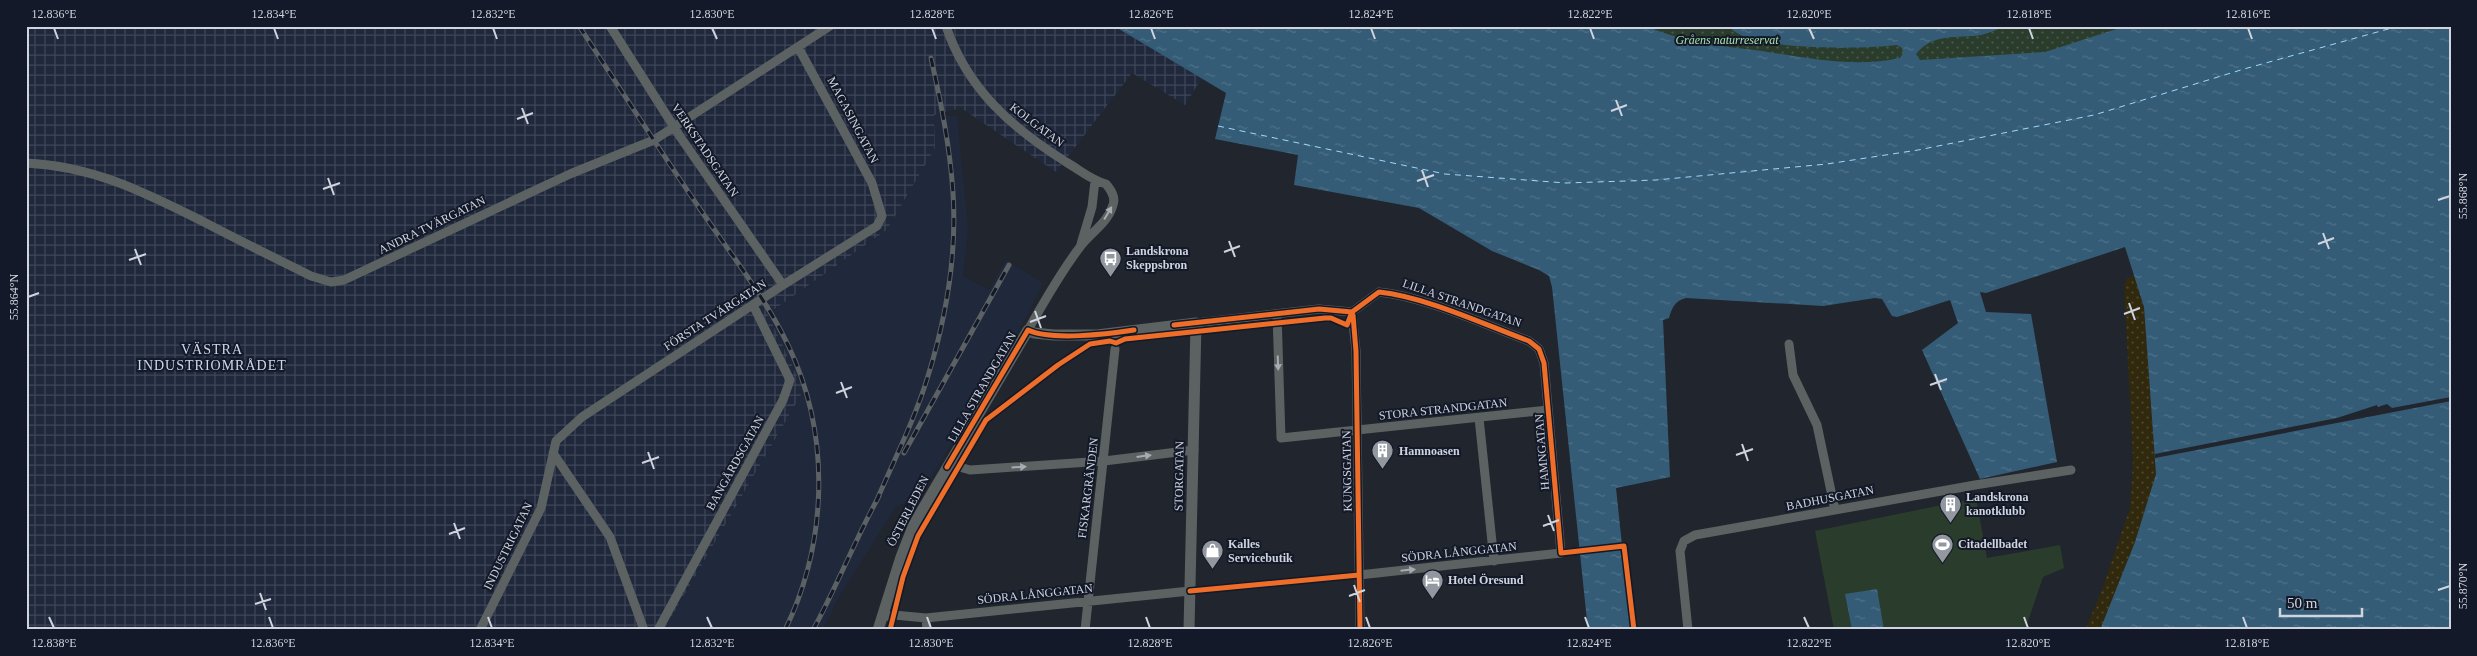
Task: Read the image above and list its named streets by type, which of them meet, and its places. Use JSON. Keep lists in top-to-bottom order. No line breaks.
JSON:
{"streets":{"street":["MAGASINGATAN","KOLGATAN","VERKSTADSGATAN","ANDRA TVÄRGATAN","LILLA STRANDGATAN","FÖRSTA TVÄRGATAN","STORA STRANDGATAN","HAMNGATAN","BANGÅRDSGATAN","KUNGSGATAN","STORGATAN","FISKARGRÄNDEN","BADHUSGATAN","ÖSTERLEDEN","INDUSTRIGATAN","SÖDRA LÅNGGATAN"]},"crossings":[["MAGASINGATAN","ANDRA TVÄRGATAN"],["MAGASINGATAN","FÖRSTA TVÄRGATAN"],["KOLGATAN","LILLA STRANDGATAN"],["VERKSTADSGATAN","ANDRA TVÄRGATAN"],["VERKSTADSGATAN","FÖRSTA TVÄRGATAN"],["LILLA STRANDGATAN","STORA STRANDGATAN"],["LILLA STRANDGATAN","HAMNGATAN"],["LILLA STRANDGATAN","KUNGSGATAN"],["LILLA STRANDGATAN","STORGATAN"],["LILLA STRANDGATAN","ÖSTERLEDEN"],["FÖRSTA TVÄRGATAN","BANGÅRDSGATAN"],["FÖRSTA TVÄRGATAN","INDUSTRIGATAN"],["STORA STRANDGATAN","HAMNGATAN"],["STORA STRANDGATAN","KUNGSGATAN"],["HAMNGATAN","SÖDRA LÅNGGATAN"],["KUNGSGATAN","SÖDRA LÅNGGATAN"],["STORGATAN","SÖDRA LÅNGGATAN"],["FISKARGRÄNDEN","SÖDRA LÅNGGATAN"],["ÖSTERLEDEN","SÖDRA LÅNGGATAN"]],"districts":["VÄSTRA INDUSTRIOMRÅDET"],"parks":["Gråens naturreservat"],"places":{"bus stop":["Landskrona Skeppsbron"],"building":["Hamnoasen","Landskrona kanotklubb"],"sports":["Citadellbadet"],"shop":["Kalles Servicebutik"],"hotel":["Hotel Öresund"]},"scale_bar":"50 m","coordinates":["12.836°E","12.834°E","12.832°E","12.830°E","12.828°E","12.826°E","12.824°E","12.822°E","12.820°E","12.818°E","12.816°E","55.868°N","55.864°N","55.870°N","12.838°E"]}
